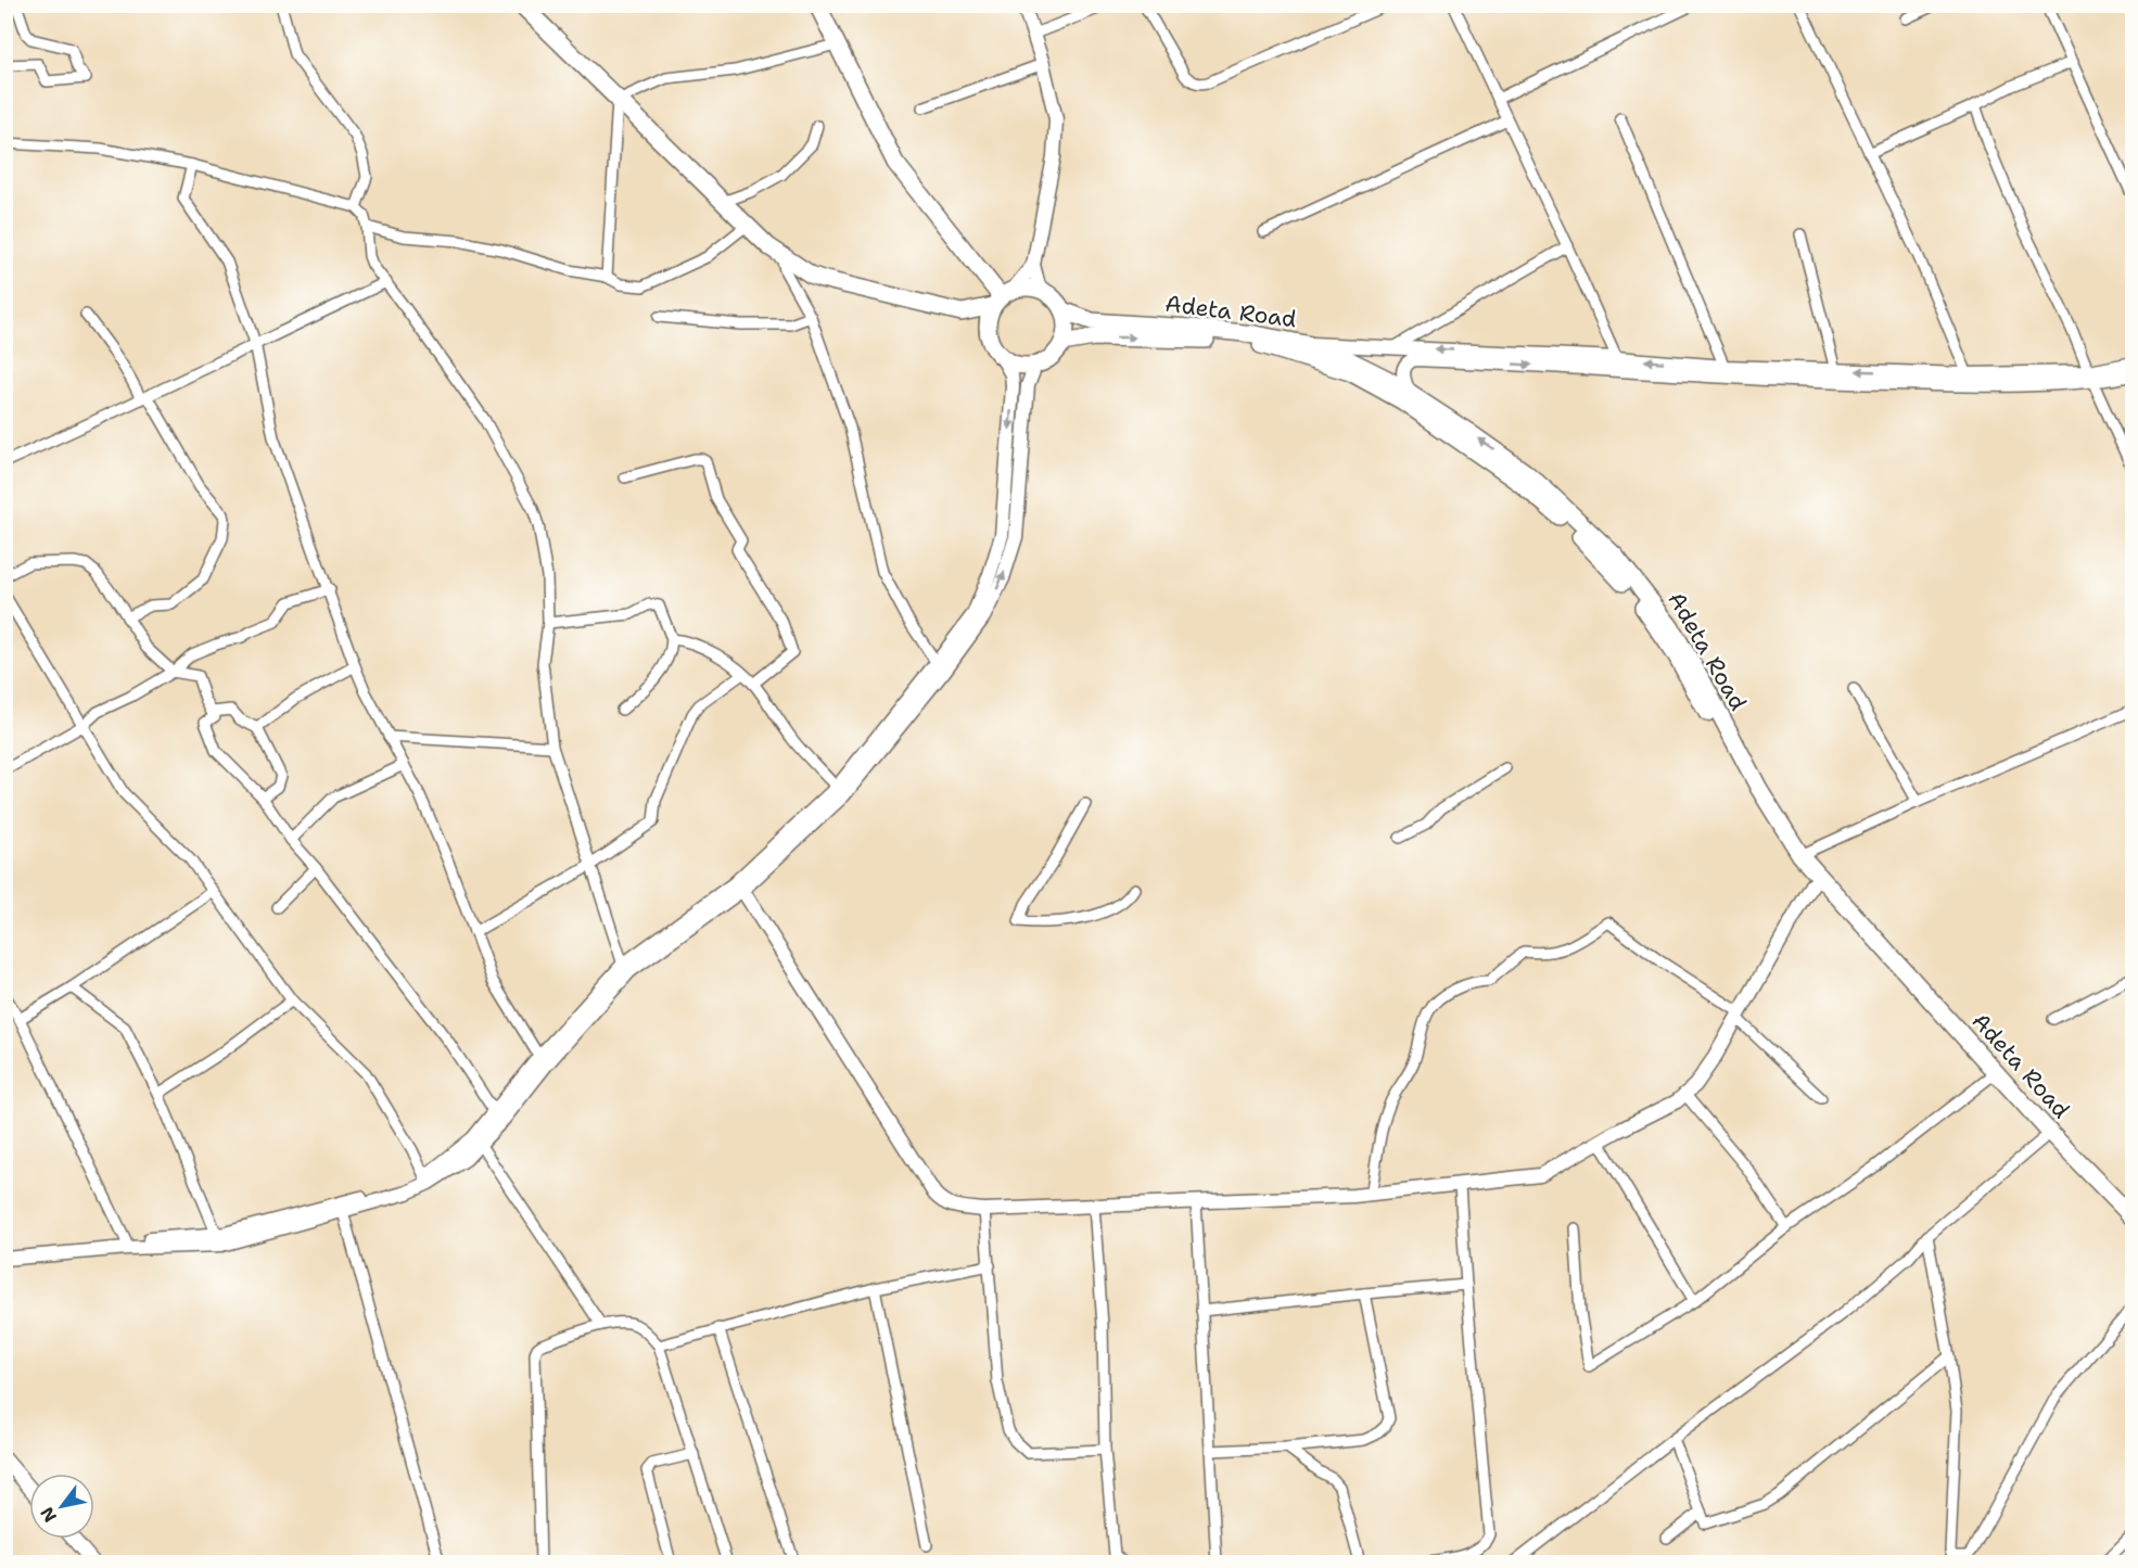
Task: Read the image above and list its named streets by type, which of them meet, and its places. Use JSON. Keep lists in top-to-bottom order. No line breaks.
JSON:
{"streets":{"main road":["Adeta Road"]},"north":"bottom left"}
